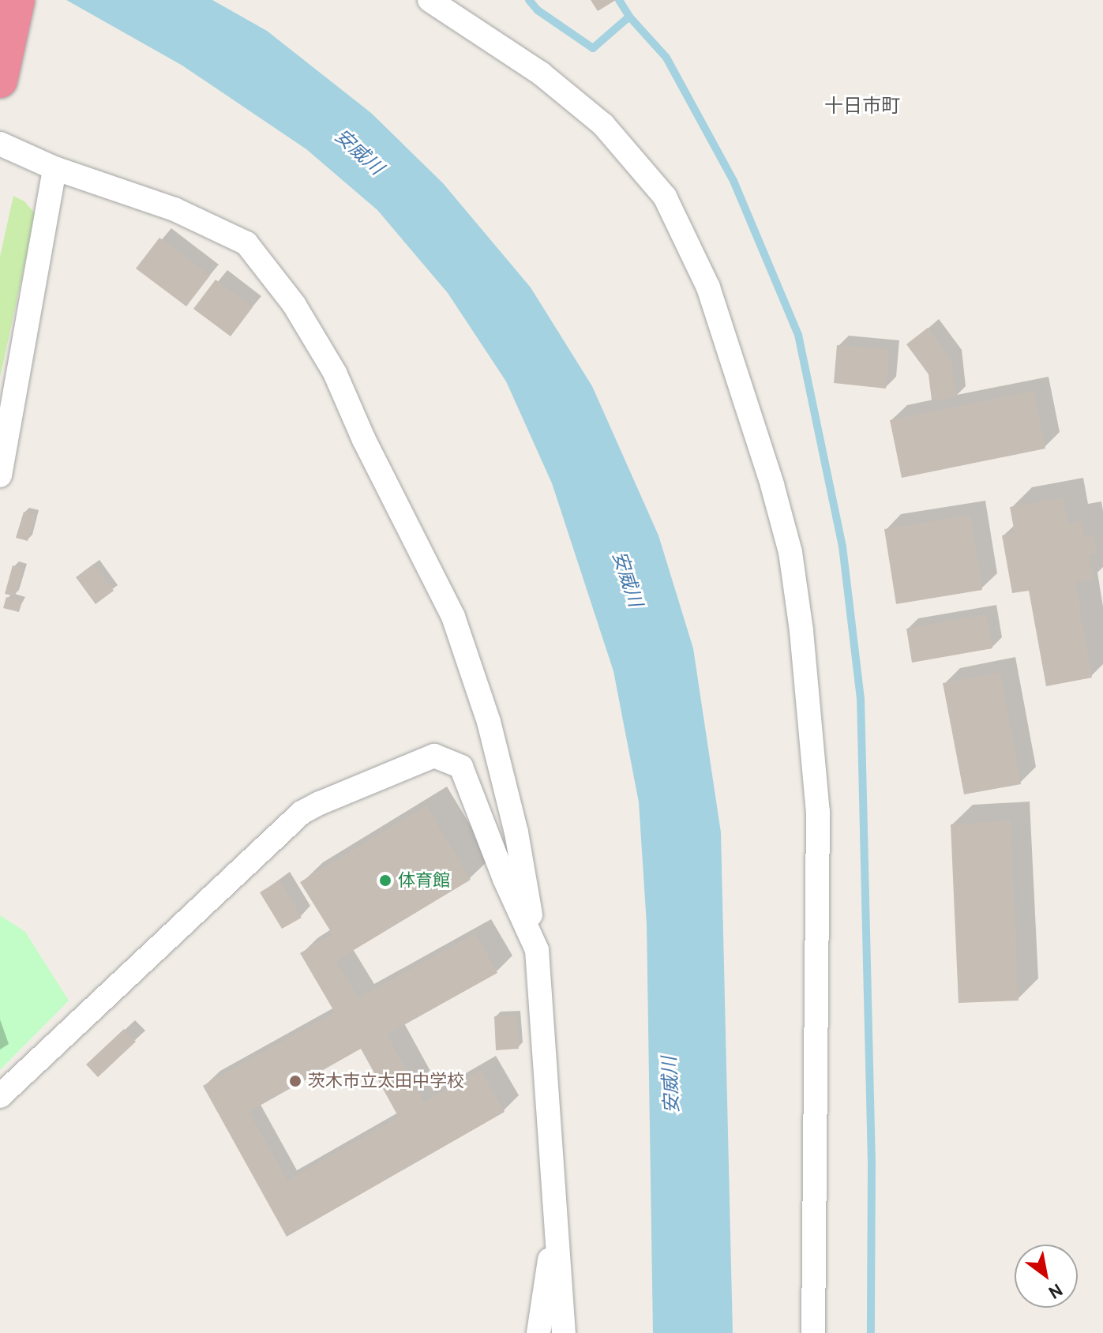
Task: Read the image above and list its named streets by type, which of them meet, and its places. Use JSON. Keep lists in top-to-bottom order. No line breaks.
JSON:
{"districts":["十日市町"],"water":["安威川"],"places":["体育館","茨木市立太田中学校"],"north":"bottom right"}
